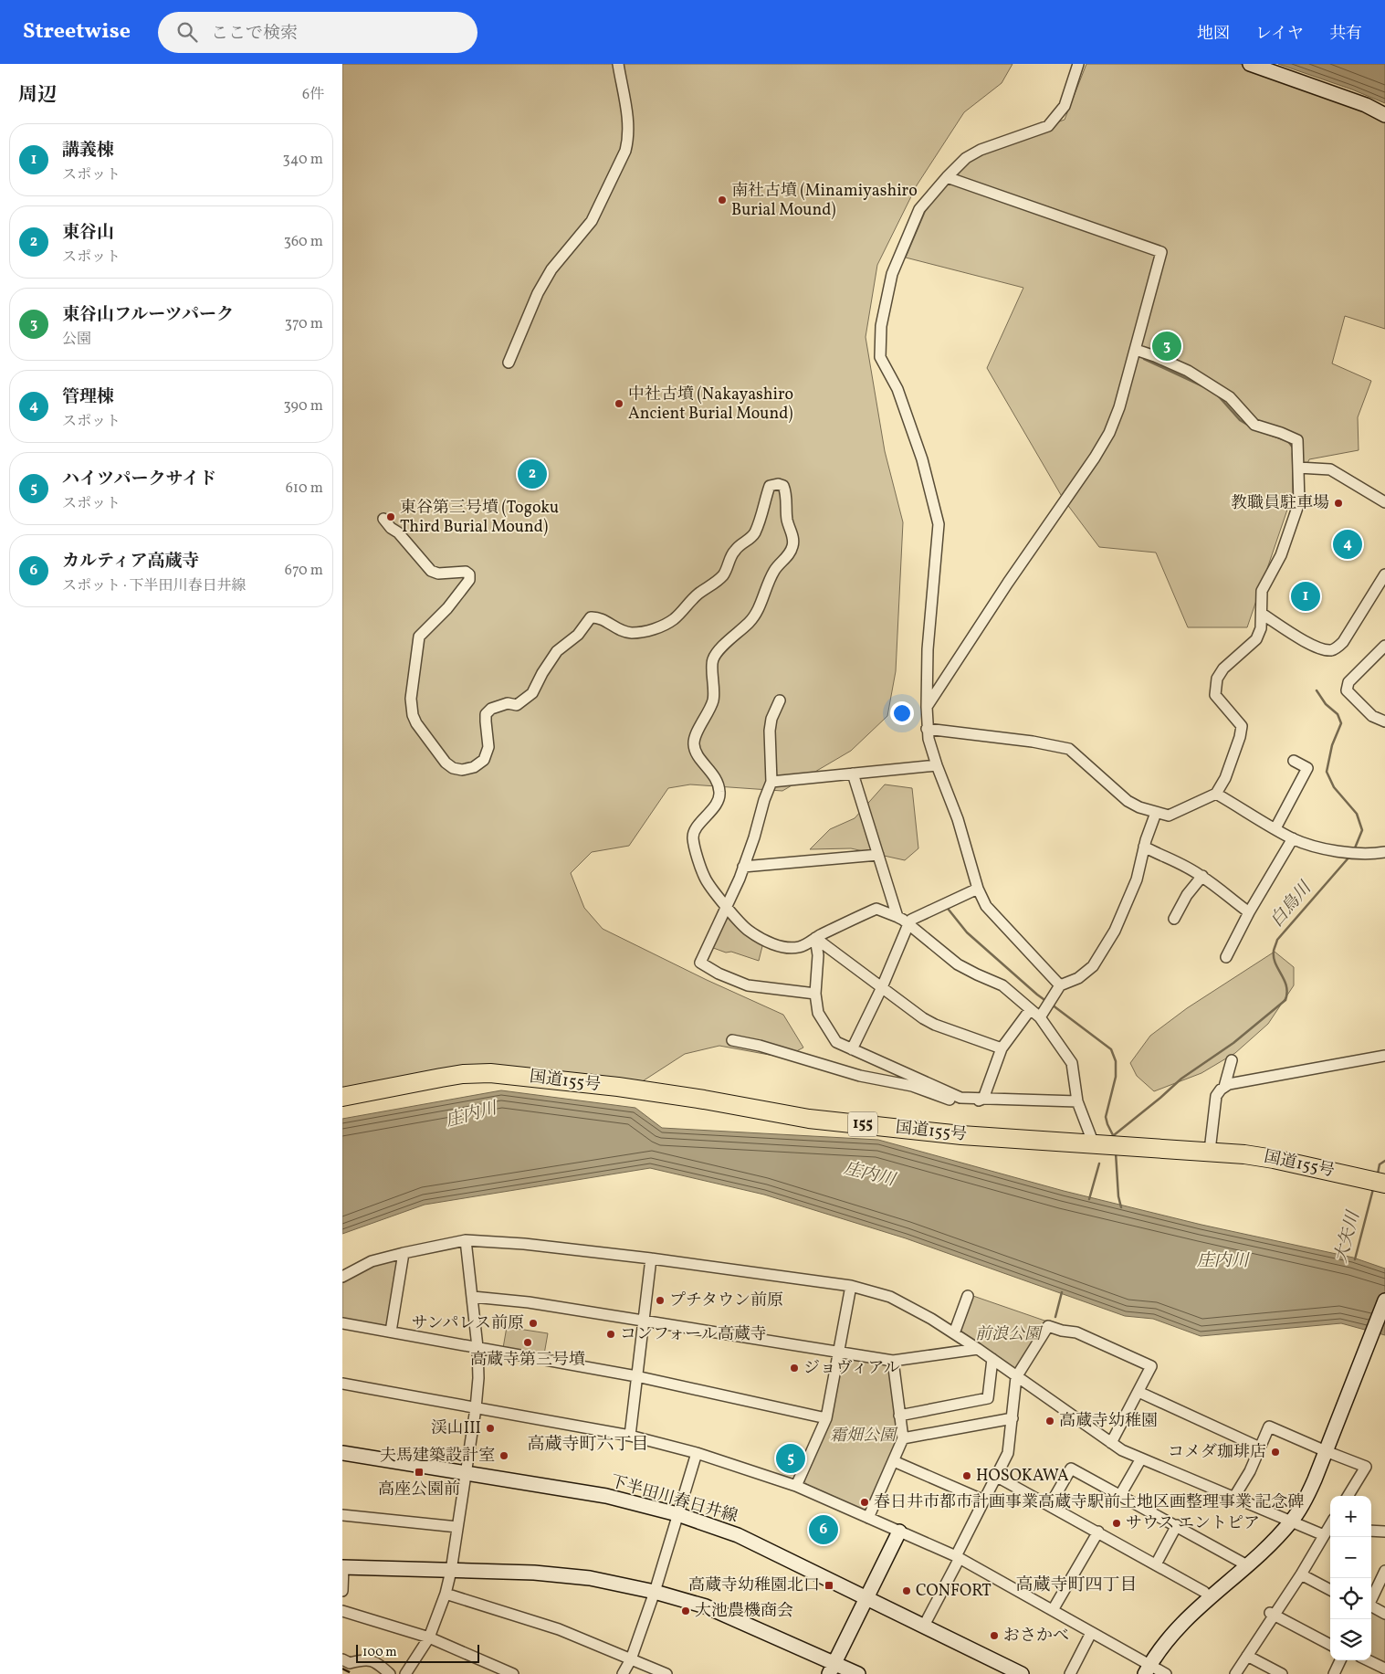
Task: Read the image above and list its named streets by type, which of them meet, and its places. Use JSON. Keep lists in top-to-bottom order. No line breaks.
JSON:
{"streets":{"highway":["国道155号","155"],"street":["下半田川春日井線"]},"districts":["高蔵寺町六丁目","高蔵寺町四丁目"],"water":["白鳥川","庄内川","大矢川"],"parks":["前浪公園","霜畑公園"],"places":{"other":["南社古墳 (Minamiyashiro Burial Mound)","中社古墳 (Nakayashiro Ancient Burial Mound)","教職員駐車場","東谷第三号墳 (Togoku Third Burial Mound)","プチタウン前原","サンパレス前原","コンフォール高蔵寺","高蔵寺第三号墳","ジョヴィアル","高蔵寺幼稚園","渓山III","コメダ珈琲店","夫馬建築設計室","HOSOKAWA","春日井市都市計画事業高蔵寺駅前土地区画整理事業 記念碑","サウス エントピア","CONFORT","大池農機商会","おさかべ"],"transit":["高座公園前","高蔵寺幼稚園北口"]},"scale_bar":"100 m","page":{"header":"Streetwise","search":"ここで検索","nav":["地図","レイヤ","共有"],"heading":["周辺","6件"],"list":[{"mark":"1","name":"講義棟","note":"スポット","value":"340 m"},{"mark":"2","name":"東谷山","note":"スポット","value":"360 m"},{"mark":"3","name":"東谷山フルーツパーク","note":"公園","value":"370 m"},{"mark":"4","name":"管理棟","note":"スポット","value":"390 m"},{"mark":"5","name":"ハイツパークサイド","note":"スポット","value":"610 m"},{"mark":"6","name":"カルティア高蔵寺","note":"スポット · 下半田川春日井線","value":"670 m"}],"pins":["3","2","4","1","5","6"],"map_buttons":["+","−"],"scale":"100 m"}}
